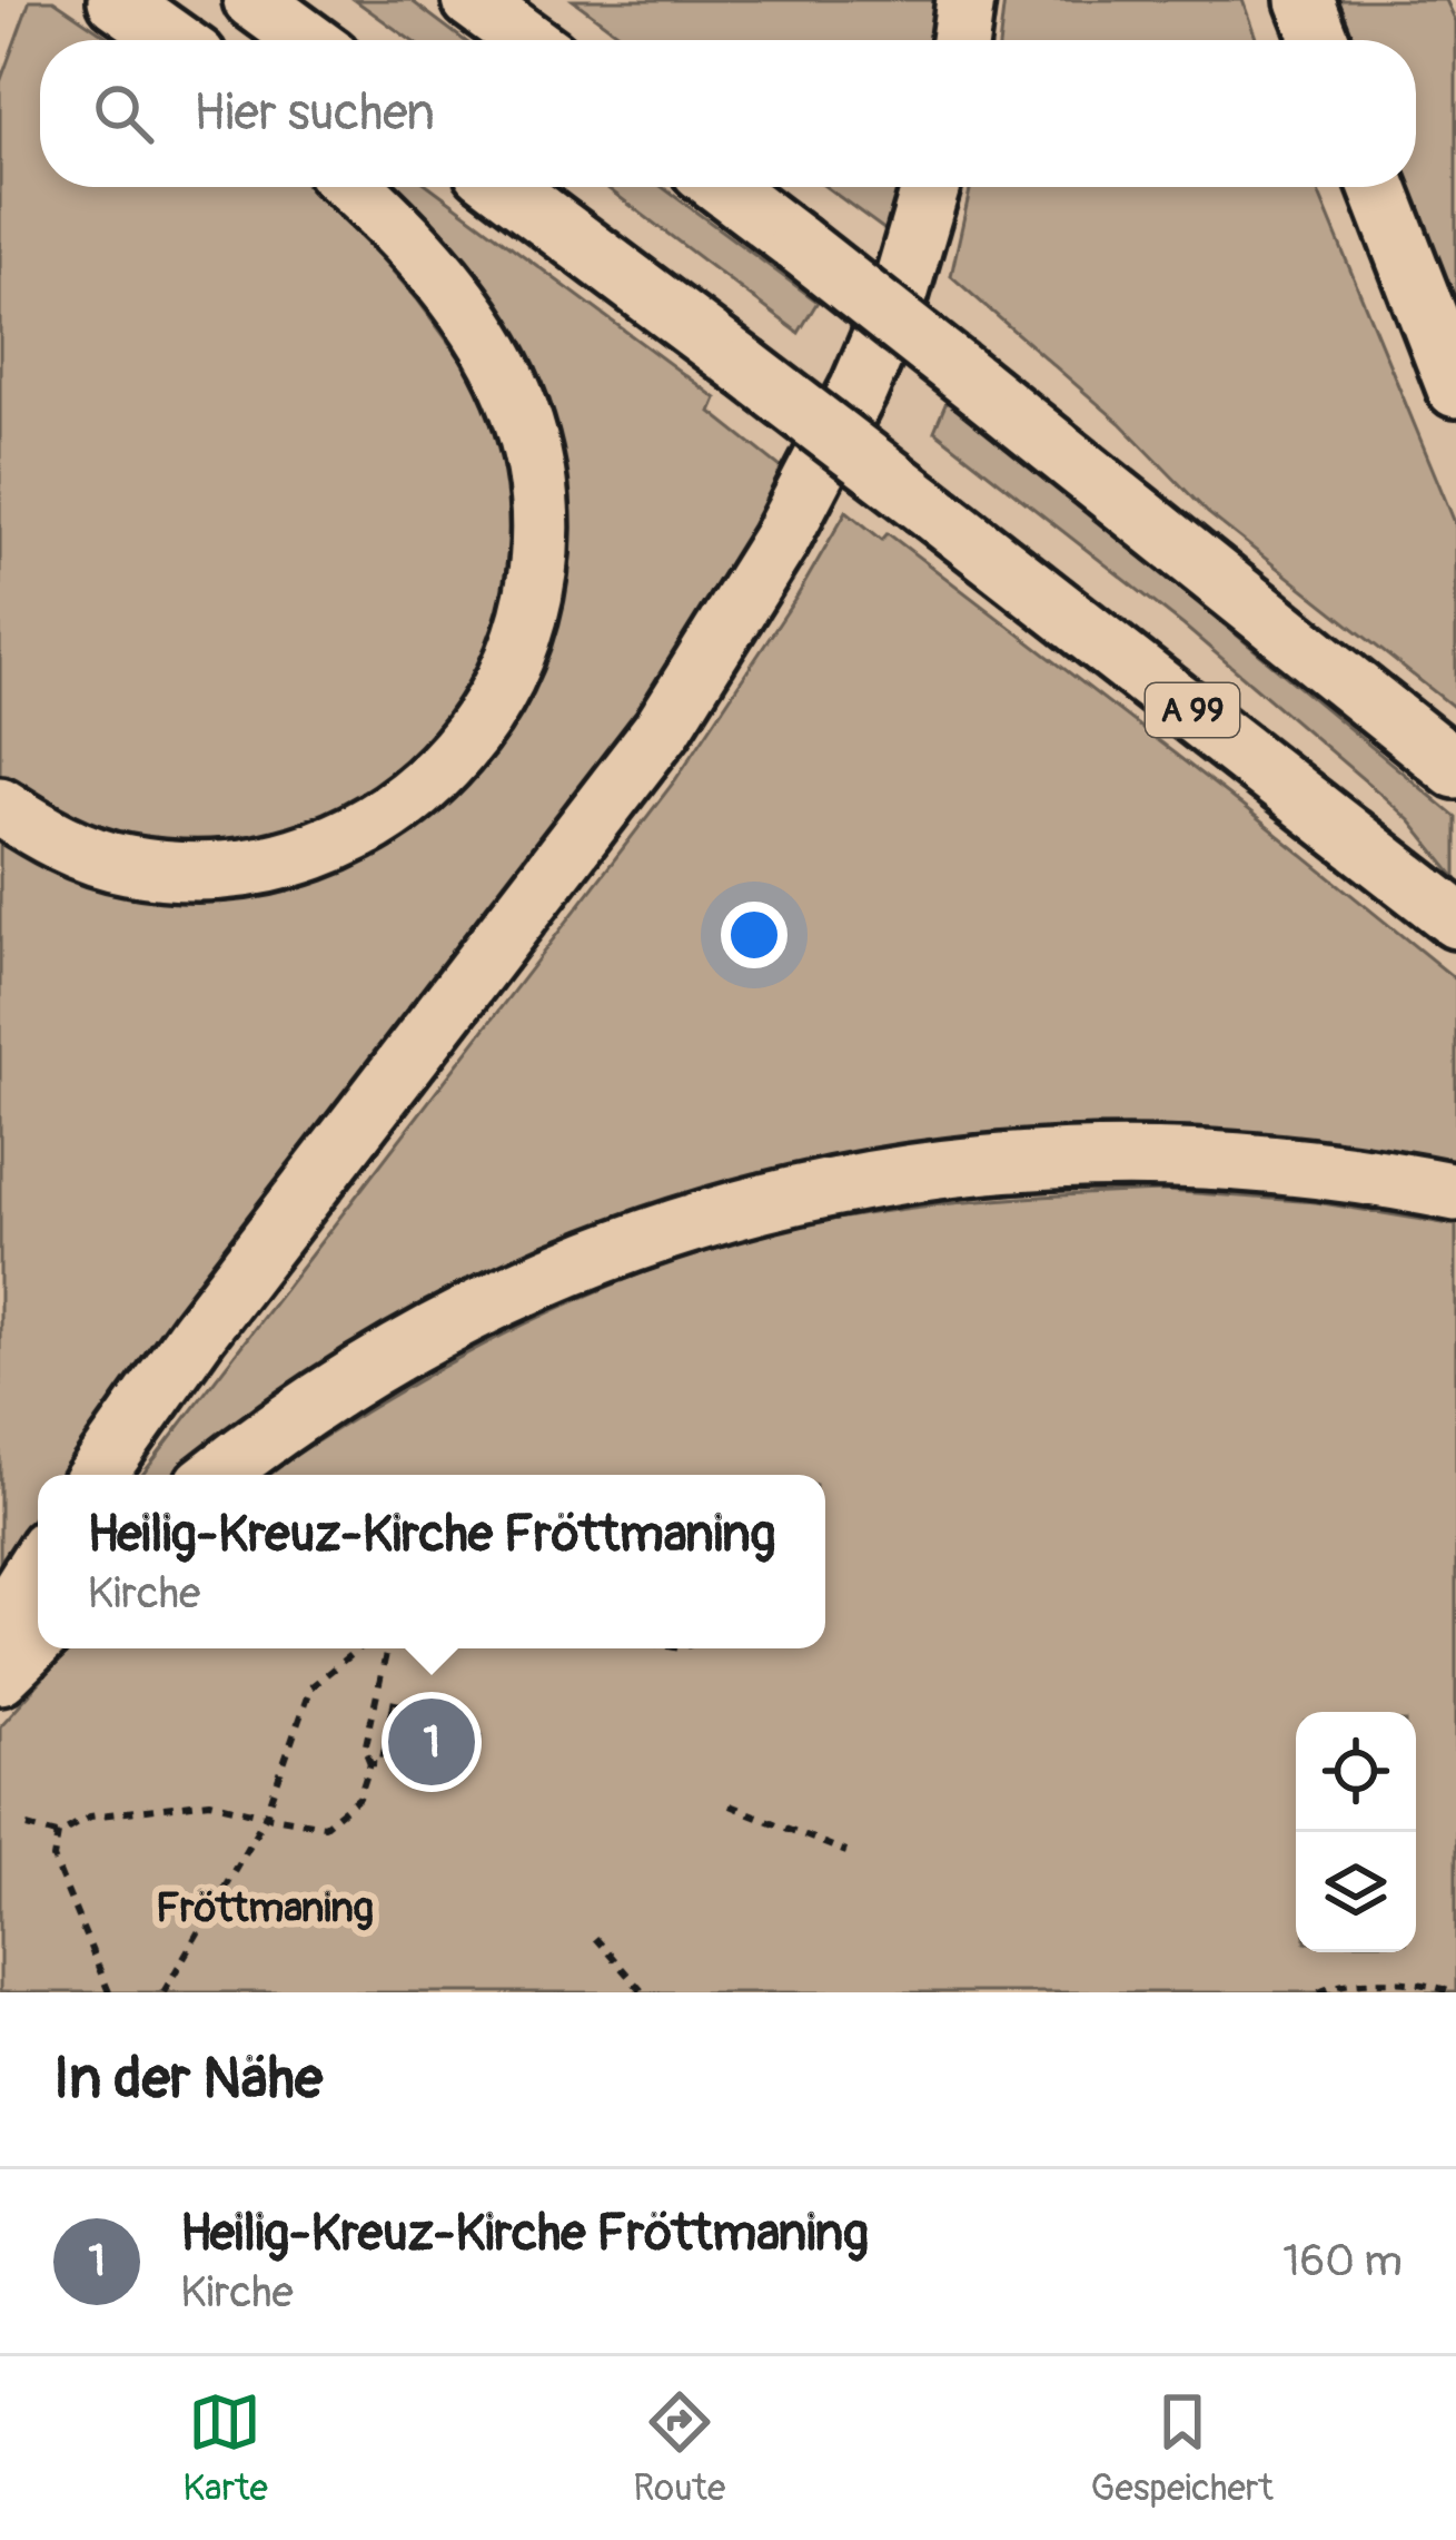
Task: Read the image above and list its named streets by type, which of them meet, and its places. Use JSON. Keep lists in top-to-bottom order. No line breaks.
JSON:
{"streets":{"highway":["A 99"]},"districts":["Fröttmaning"],"page":{"search":"Hier suchen","popup":["Heilig-Kreuz-Kirche Fröttmaning","Kirche"],"pins":"1","heading":"In der Nähe","list":[{"mark":"1","name":"Heilig-Kreuz-Kirche Fröttmaning","note":"Kirche","value":"160 m"}],"nav":["Karte","Route","Gespeichert"]}}
